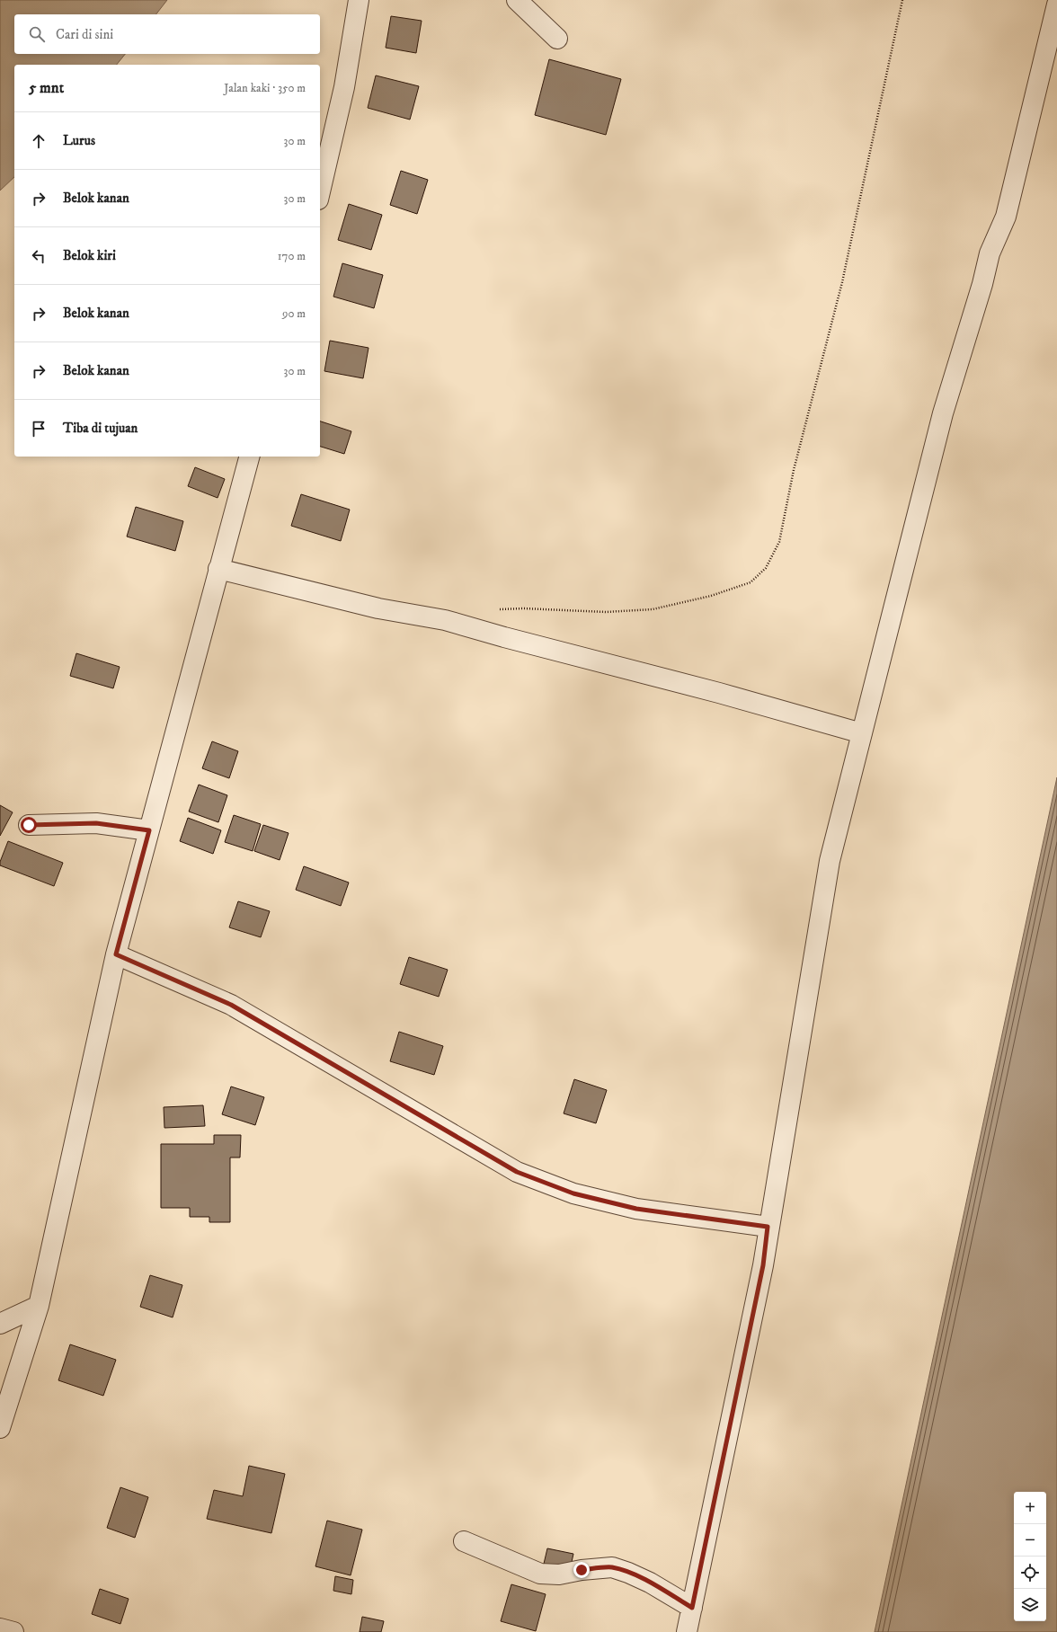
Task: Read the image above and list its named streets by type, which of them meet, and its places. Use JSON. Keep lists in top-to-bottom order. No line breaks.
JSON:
{"page":{"search":"Cari di sini","heading":["5 mnt","Jalan kaki · 350 m"],"list":[["Lurus","30 m"],["Belok kanan","30 m"],["Belok kiri","170 m"],["Belok kanan","90 m"],["Belok kanan","30 m"],"Tiba di tujuan"],"map_buttons":["+","−"]}}
